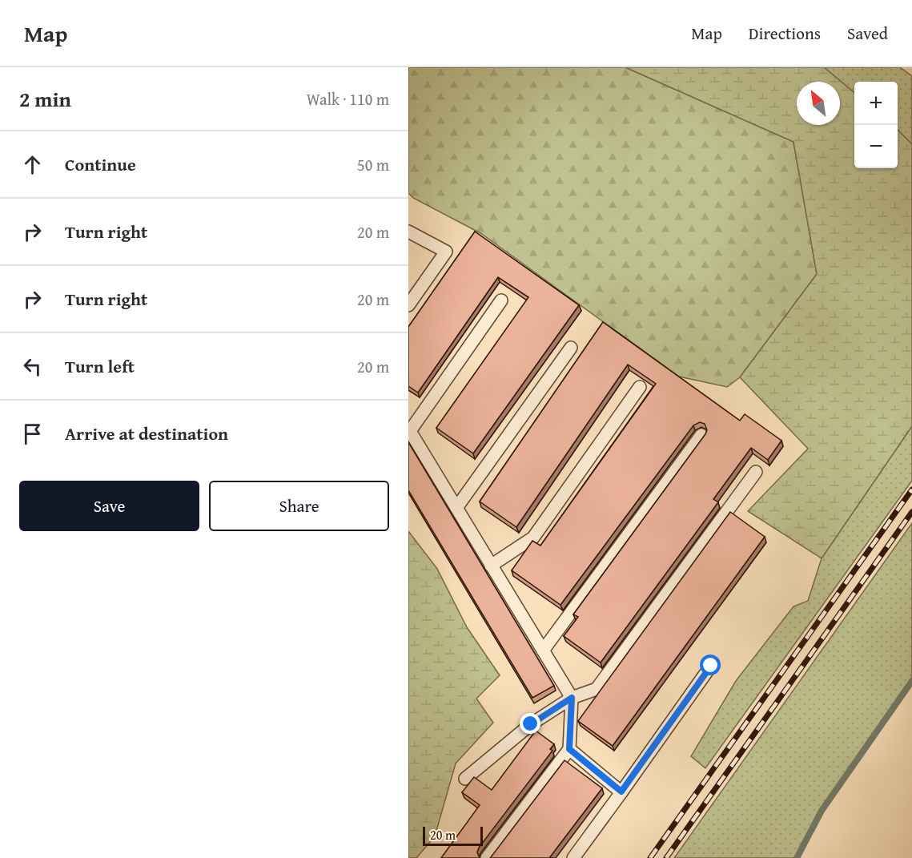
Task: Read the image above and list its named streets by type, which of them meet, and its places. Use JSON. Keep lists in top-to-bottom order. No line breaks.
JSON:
{"scale_bar":"20 m","north":"top left","page":{"header":"Map","nav":["Map","Directions","Saved"],"heading":["2 min","Walk · 110 m"],"map_buttons":["+","−"],"list":[["Continue","50 m"],["Turn right","20 m"],["Turn right","20 m"],["Turn left","20 m"],"Arrive at destination"],"buttons":["Save","Share"],"scale":"20 m"}}
